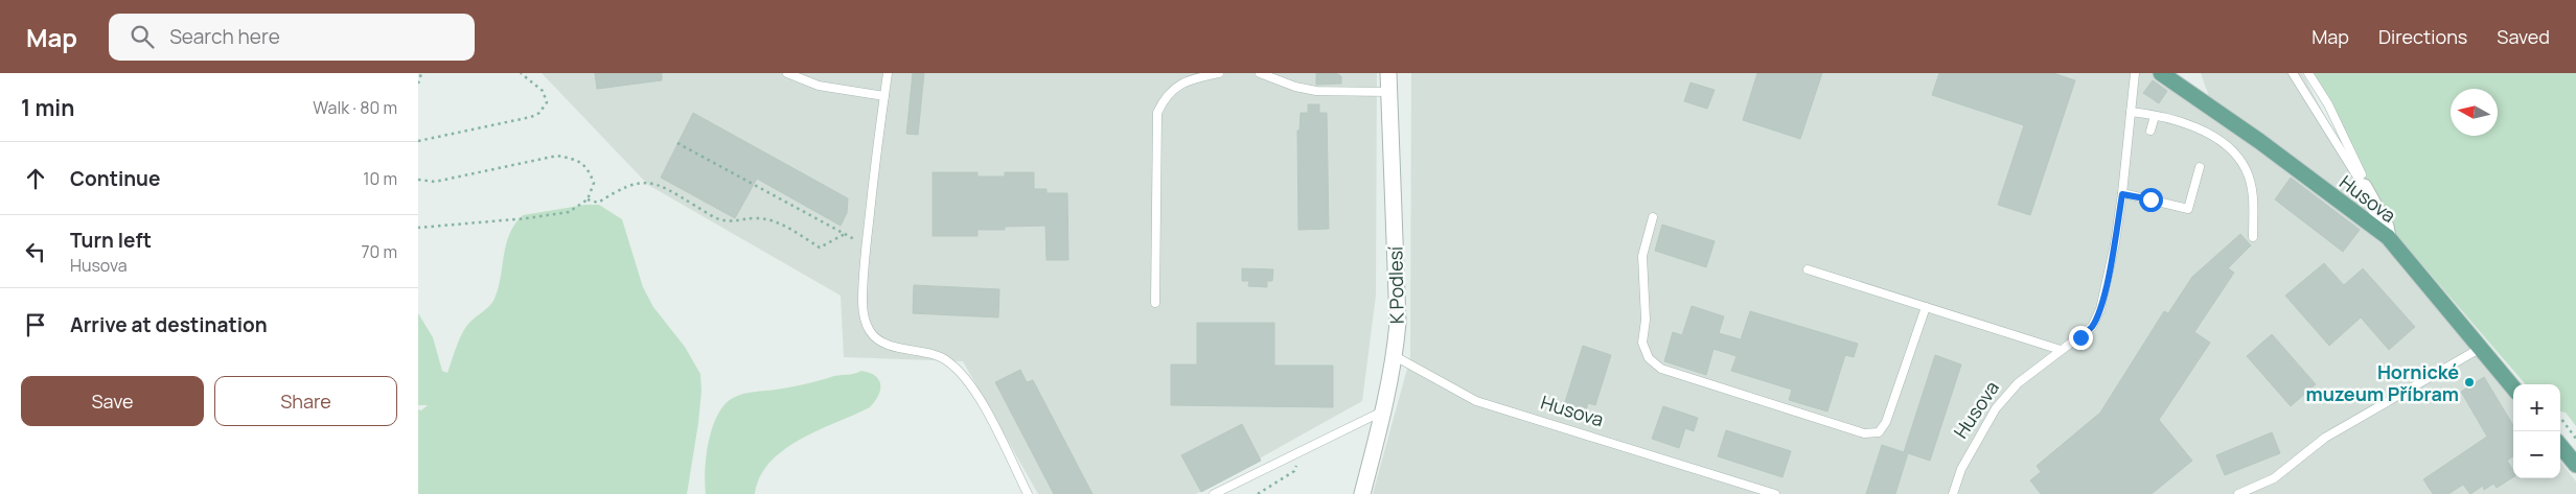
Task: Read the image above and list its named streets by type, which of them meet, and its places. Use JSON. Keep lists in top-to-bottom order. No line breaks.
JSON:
{"streets":{"main road":["Husova"],"street":["K Podlesí"]},"crossings":[["Husova","K Podlesí"]],"places":["Hornické muzeum Příbram"],"north":"left","page":{"header":"Map","search":"Search here","nav":["Map","Directions","Saved"],"heading":["1 min","Walk · 80 m"],"list":[["Continue","10 m"],["Turn left","Husova","70 m"],"Arrive at destination"],"buttons":["Save","Share"],"map_buttons":["+","−"]}}
